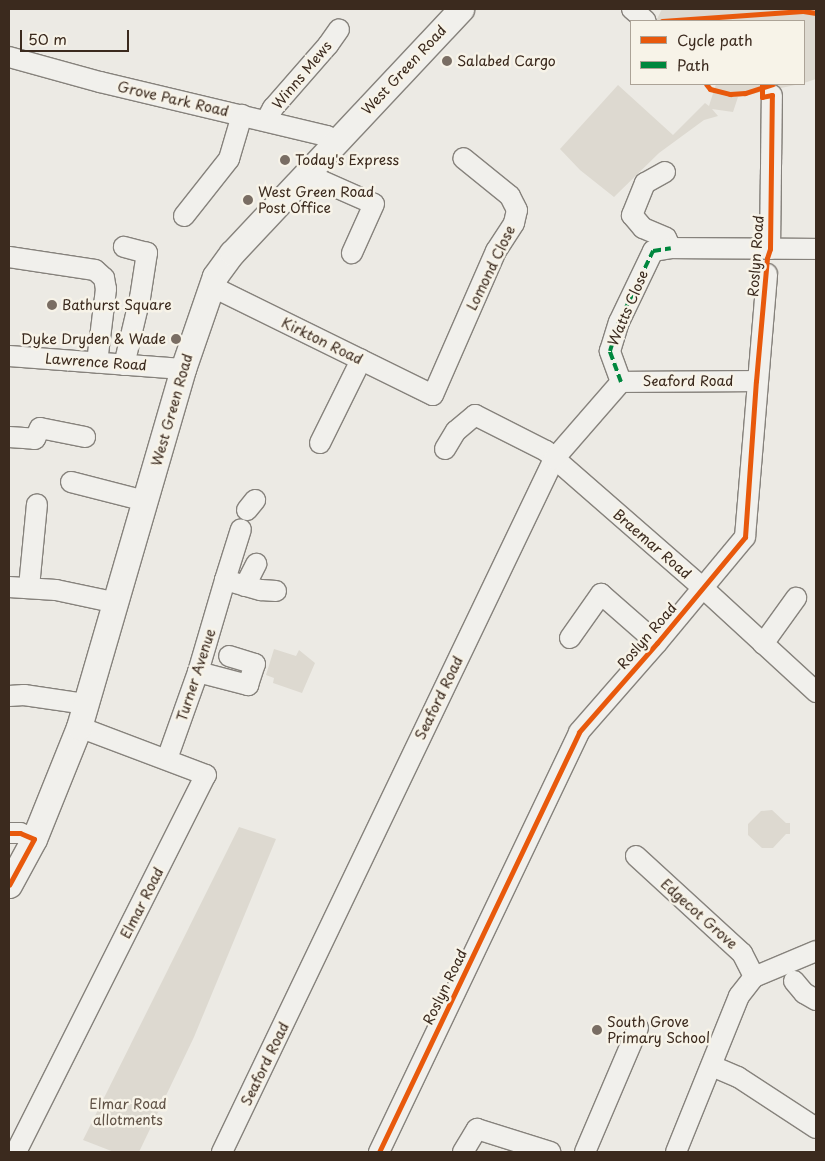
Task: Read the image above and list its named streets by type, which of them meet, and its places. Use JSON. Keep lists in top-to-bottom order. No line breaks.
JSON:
{"streets":{"main road":["West Green Road"],"street":["Winns Mews","Grove Park Road","Roslyn Road","Lomond Close","Watts Close","Kirkton Road","Lawrence Road","Seaford Road","Braemar Road","Turner Avenue","Elmar Road","Edgecot Grove"]},"crossings":[["West Green Road","Grove Park Road"],["West Green Road","Kirkton Road"],["West Green Road","Lawrence Road"],["West Green Road","Elmar Road"],["Winns Mews","Grove Park Road"],["Roslyn Road","Seaford Road"],["Roslyn Road","Braemar Road"],["Lomond Close","Kirkton Road"],["Watts Close","Seaford Road"],["Seaford Road","Braemar Road"],["Turner Avenue","Elmar Road"]],"parks":["Elmar Road allotments"],"places":["Salabed Cargo","Today's Express","West Green Road Post Office","Bathurst Square","Dyke Dryden & Wade","South Grove Primary School"],"legend":["Cycle path","Path"],"scale_bar":"50 m"}
